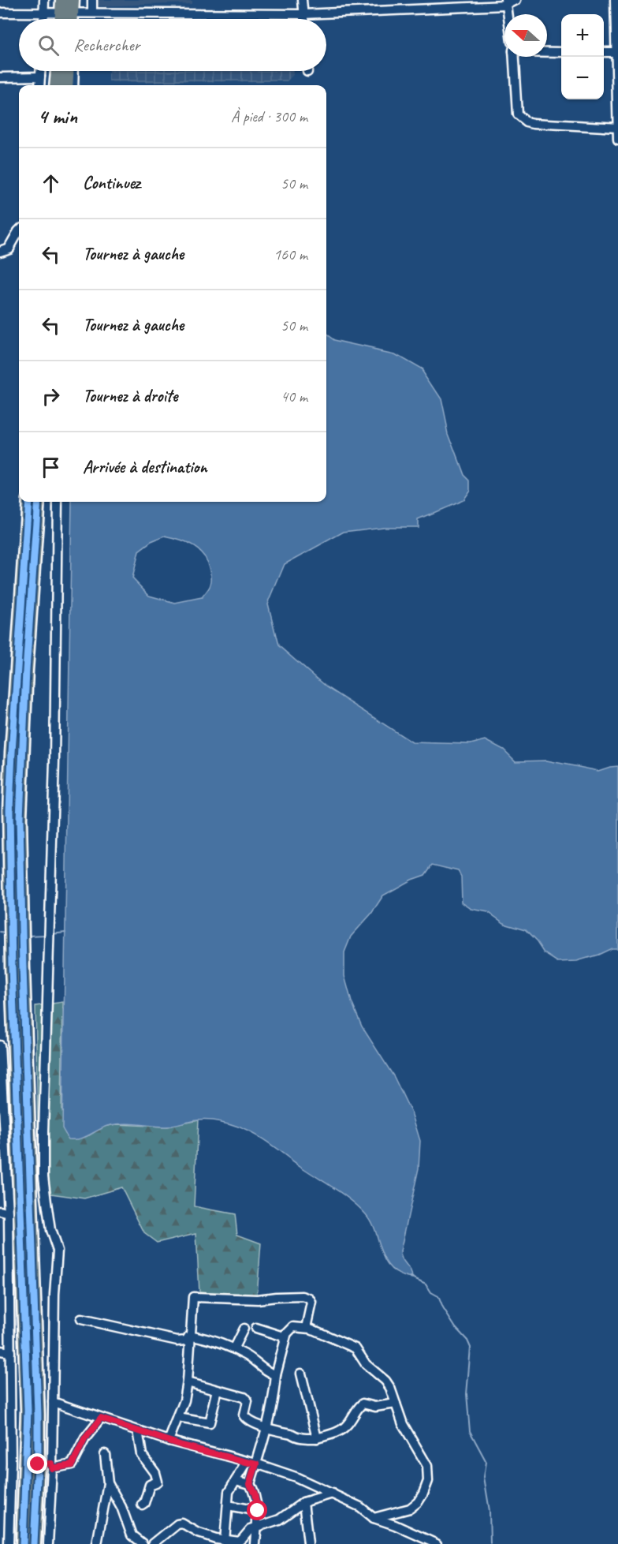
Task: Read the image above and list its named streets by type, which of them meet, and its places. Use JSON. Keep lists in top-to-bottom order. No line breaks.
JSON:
{"north":"left","page":{"map_buttons":["+","−"],"search":"Rechercher","heading":["4 min","À pied · 300 m"],"list":[["Continuez","50 m"],["Tournez à gauche","160 m"],["Tournez à gauche","50 m"],["Tournez à droite","40 m"],"Arrivée à destination"]}}
